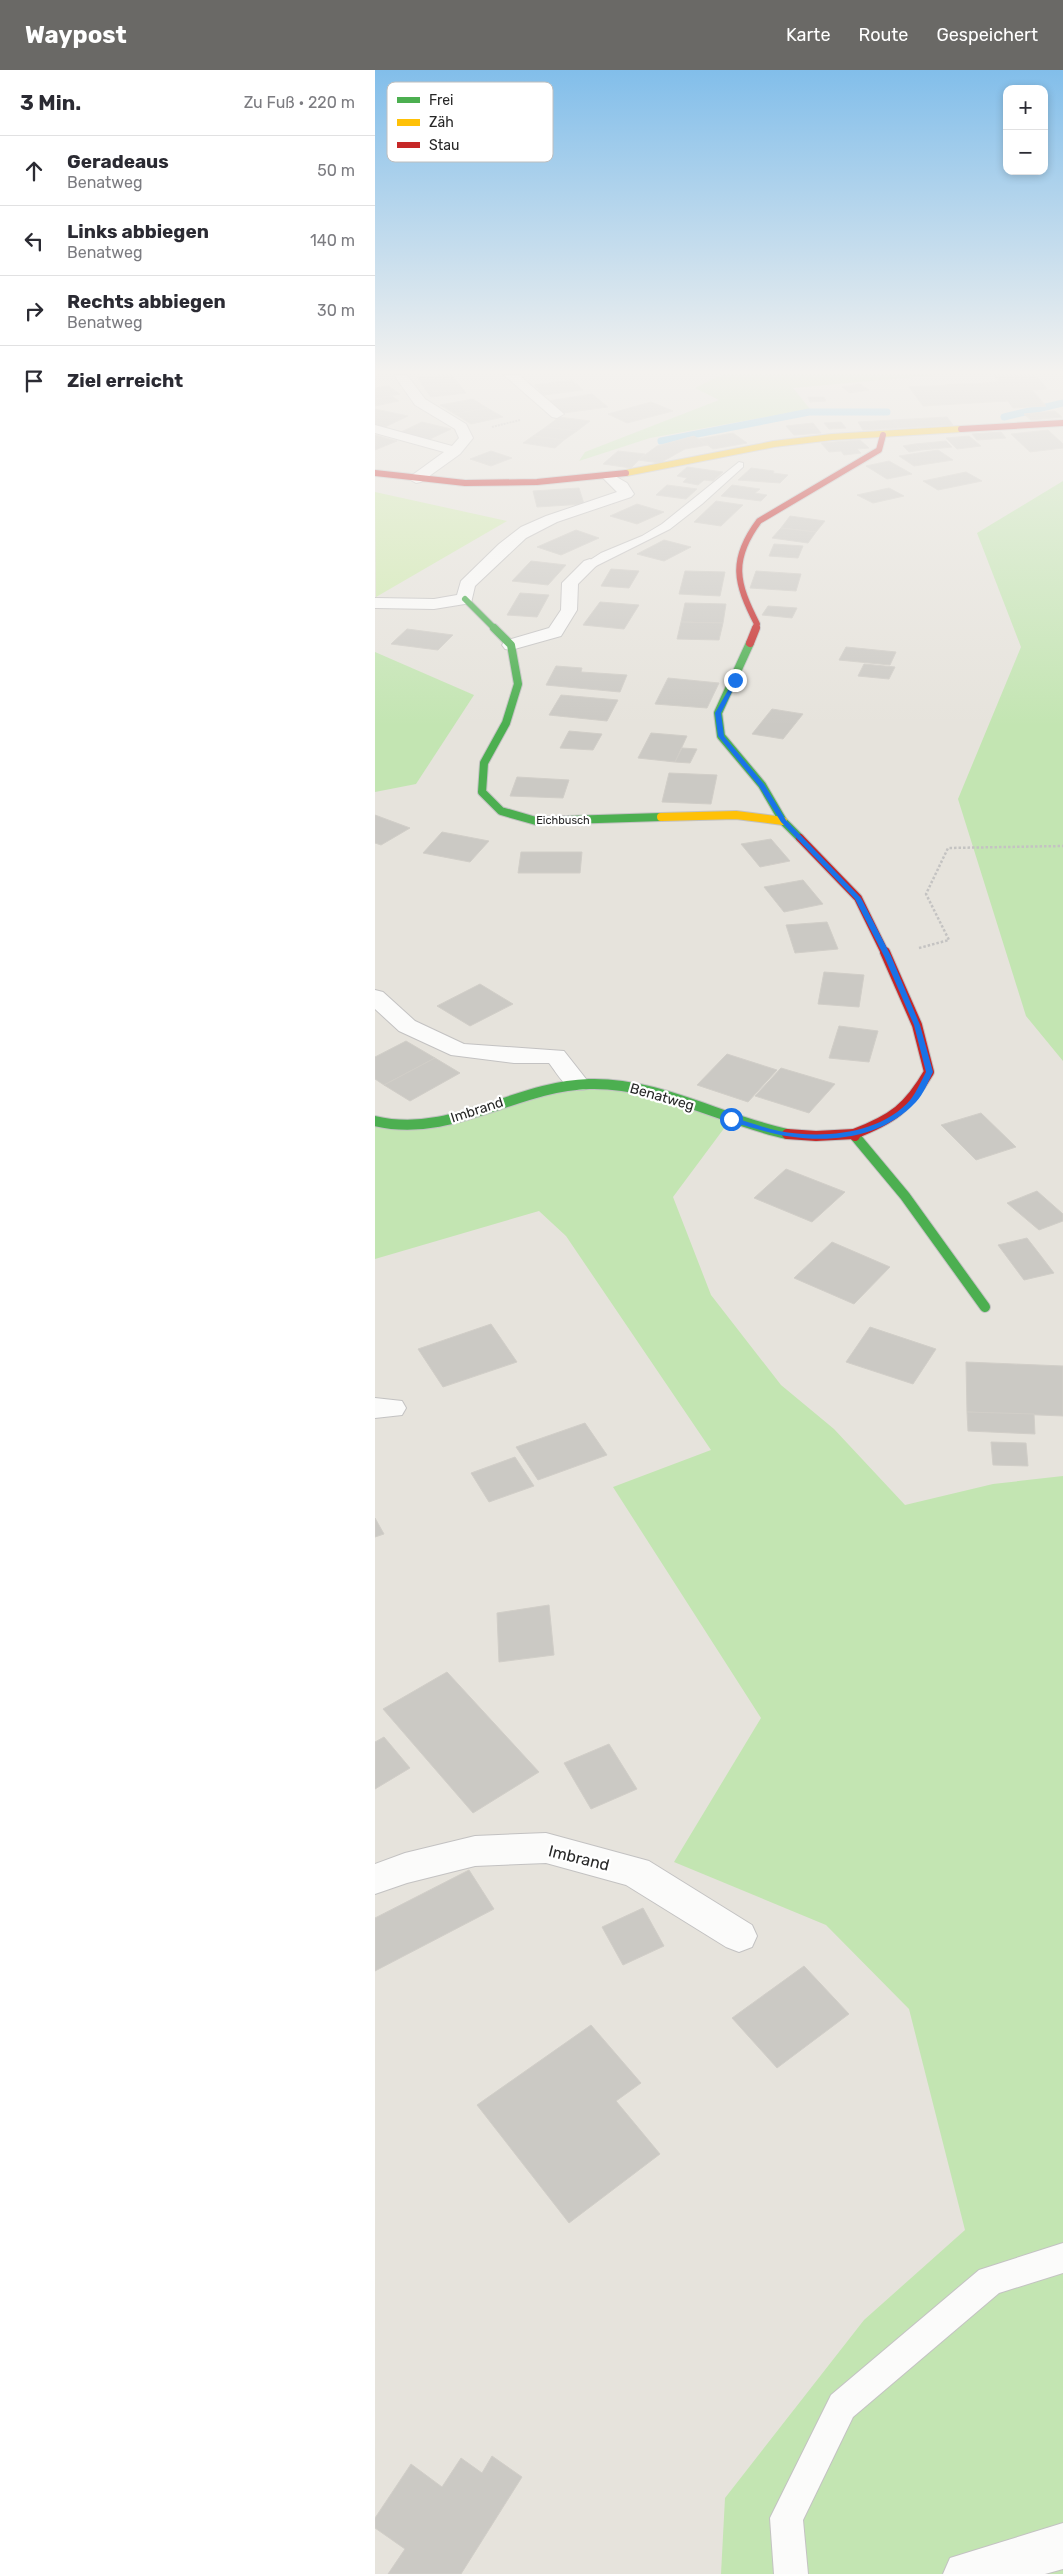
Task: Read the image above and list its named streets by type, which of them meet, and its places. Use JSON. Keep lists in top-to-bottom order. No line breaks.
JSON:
{"streets":{"street":["Eichbusch","Benatweg","Imbrand"]},"crossings":[["Eichbusch","Benatweg"],["Benatweg","Imbrand"]],"legend":["Frei","Zäh","Stau"],"page":{"header":"Waypost","nav":["Karte","Route","Gespeichert"],"heading":["3 Min.","Zu Fuß · 220 m"],"map_buttons":["+","−"],"list":[["Geradeaus","Benatweg","50 m"],["Links abbiegen","Benatweg","140 m"],["Rechts abbiegen","Benatweg","30 m"],"Ziel erreicht"]}}
